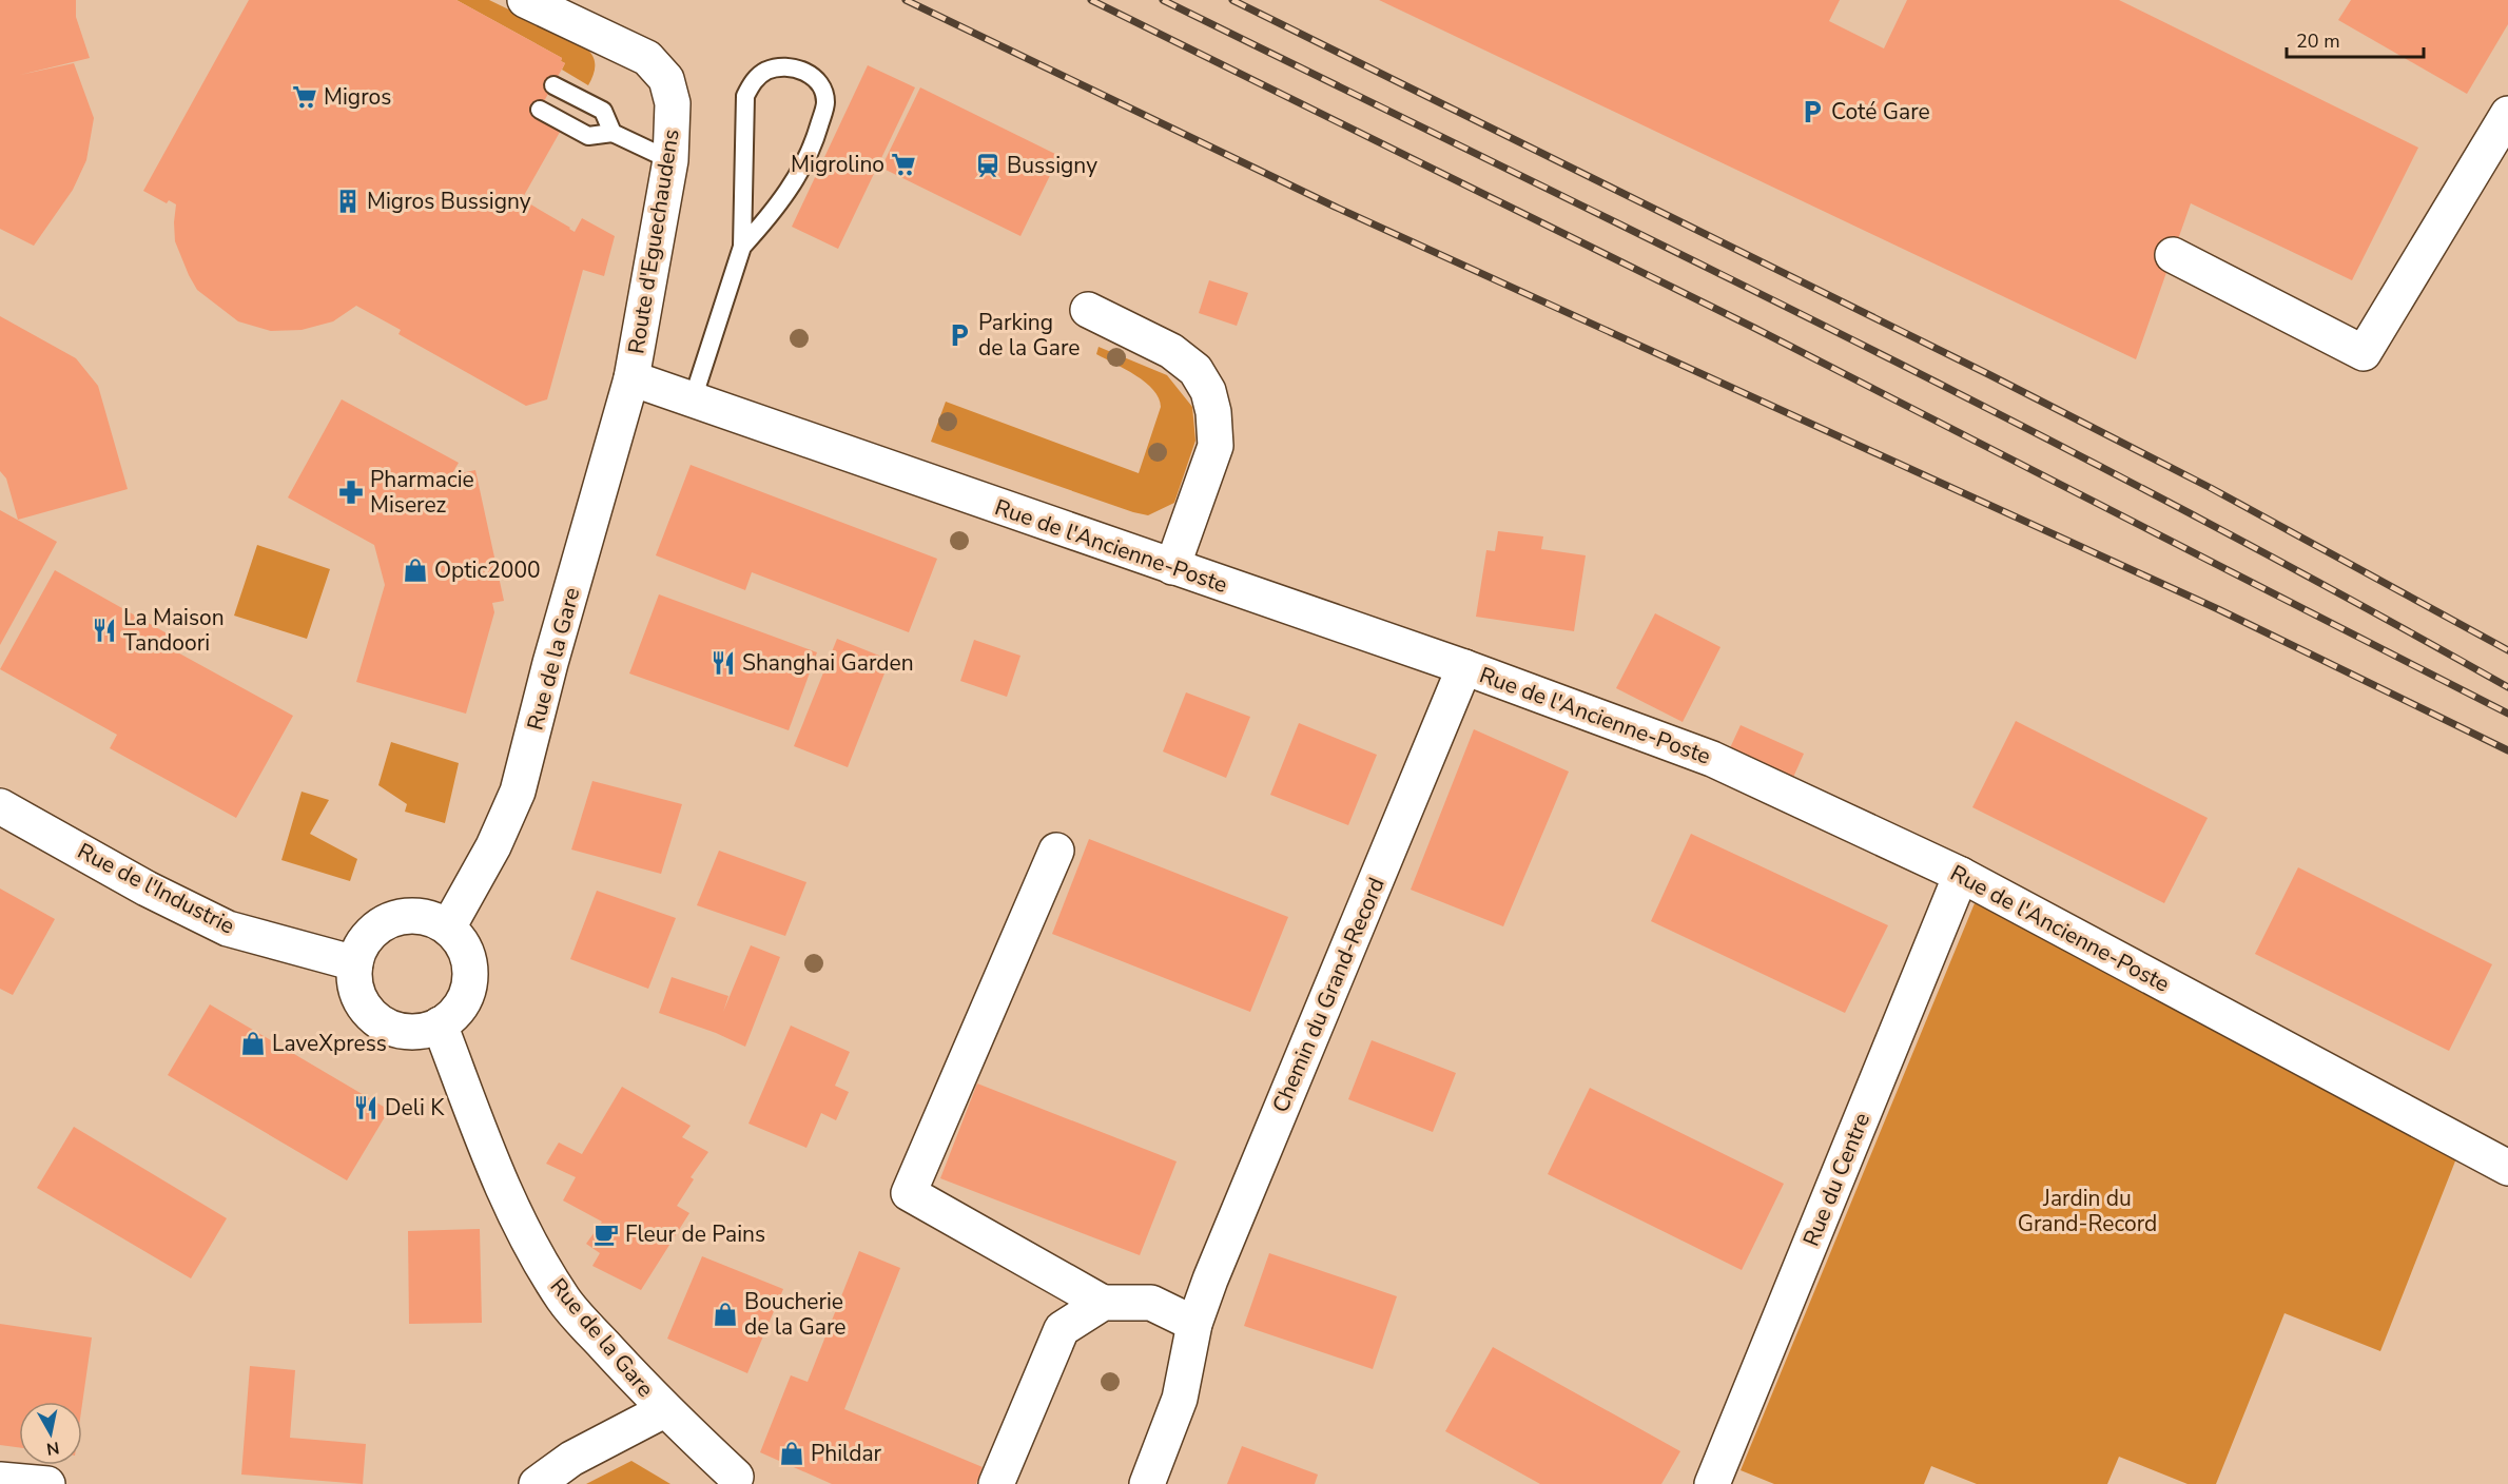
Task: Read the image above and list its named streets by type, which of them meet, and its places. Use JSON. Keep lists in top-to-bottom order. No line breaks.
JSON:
{"streets":{"street":["Route d'Eguechaudens","Rue de l'Ancienne-Poste","Rue de la Gare","Rue de l'Industrie","Chemin du Grand-Record","Rue du Centre"]},"crossings":[["Route d'Eguechaudens","Rue de l'Ancienne-Poste"],["Route d'Eguechaudens","Rue de la Gare"],["Rue de l'Ancienne-Poste","Rue de la Gare"],["Rue de l'Ancienne-Poste","Chemin du Grand-Record"],["Rue de l'Ancienne-Poste","Rue du Centre"],["Rue de la Gare","Rue de l'Industrie"]],"parks":["Jardin du Grand-Record"],"places":{"supermarket":["Migros","Migrolino"],"parking":["Coté Gare","Parking de la Gare"],"station":["Bussigny"],"building":["Migros Bussigny"],"pharmacy":["Pharmacie Miserez"],"shop":["Optic2000","LaveXpress","Boucherie de la Gare","Phildar"],"restaurant":["La Maison Tandoori","Shanghai Garden","Deli K"],"cafe":["Fleur de Pains"]},"scale_bar":"20 m","north":"bottom"}
